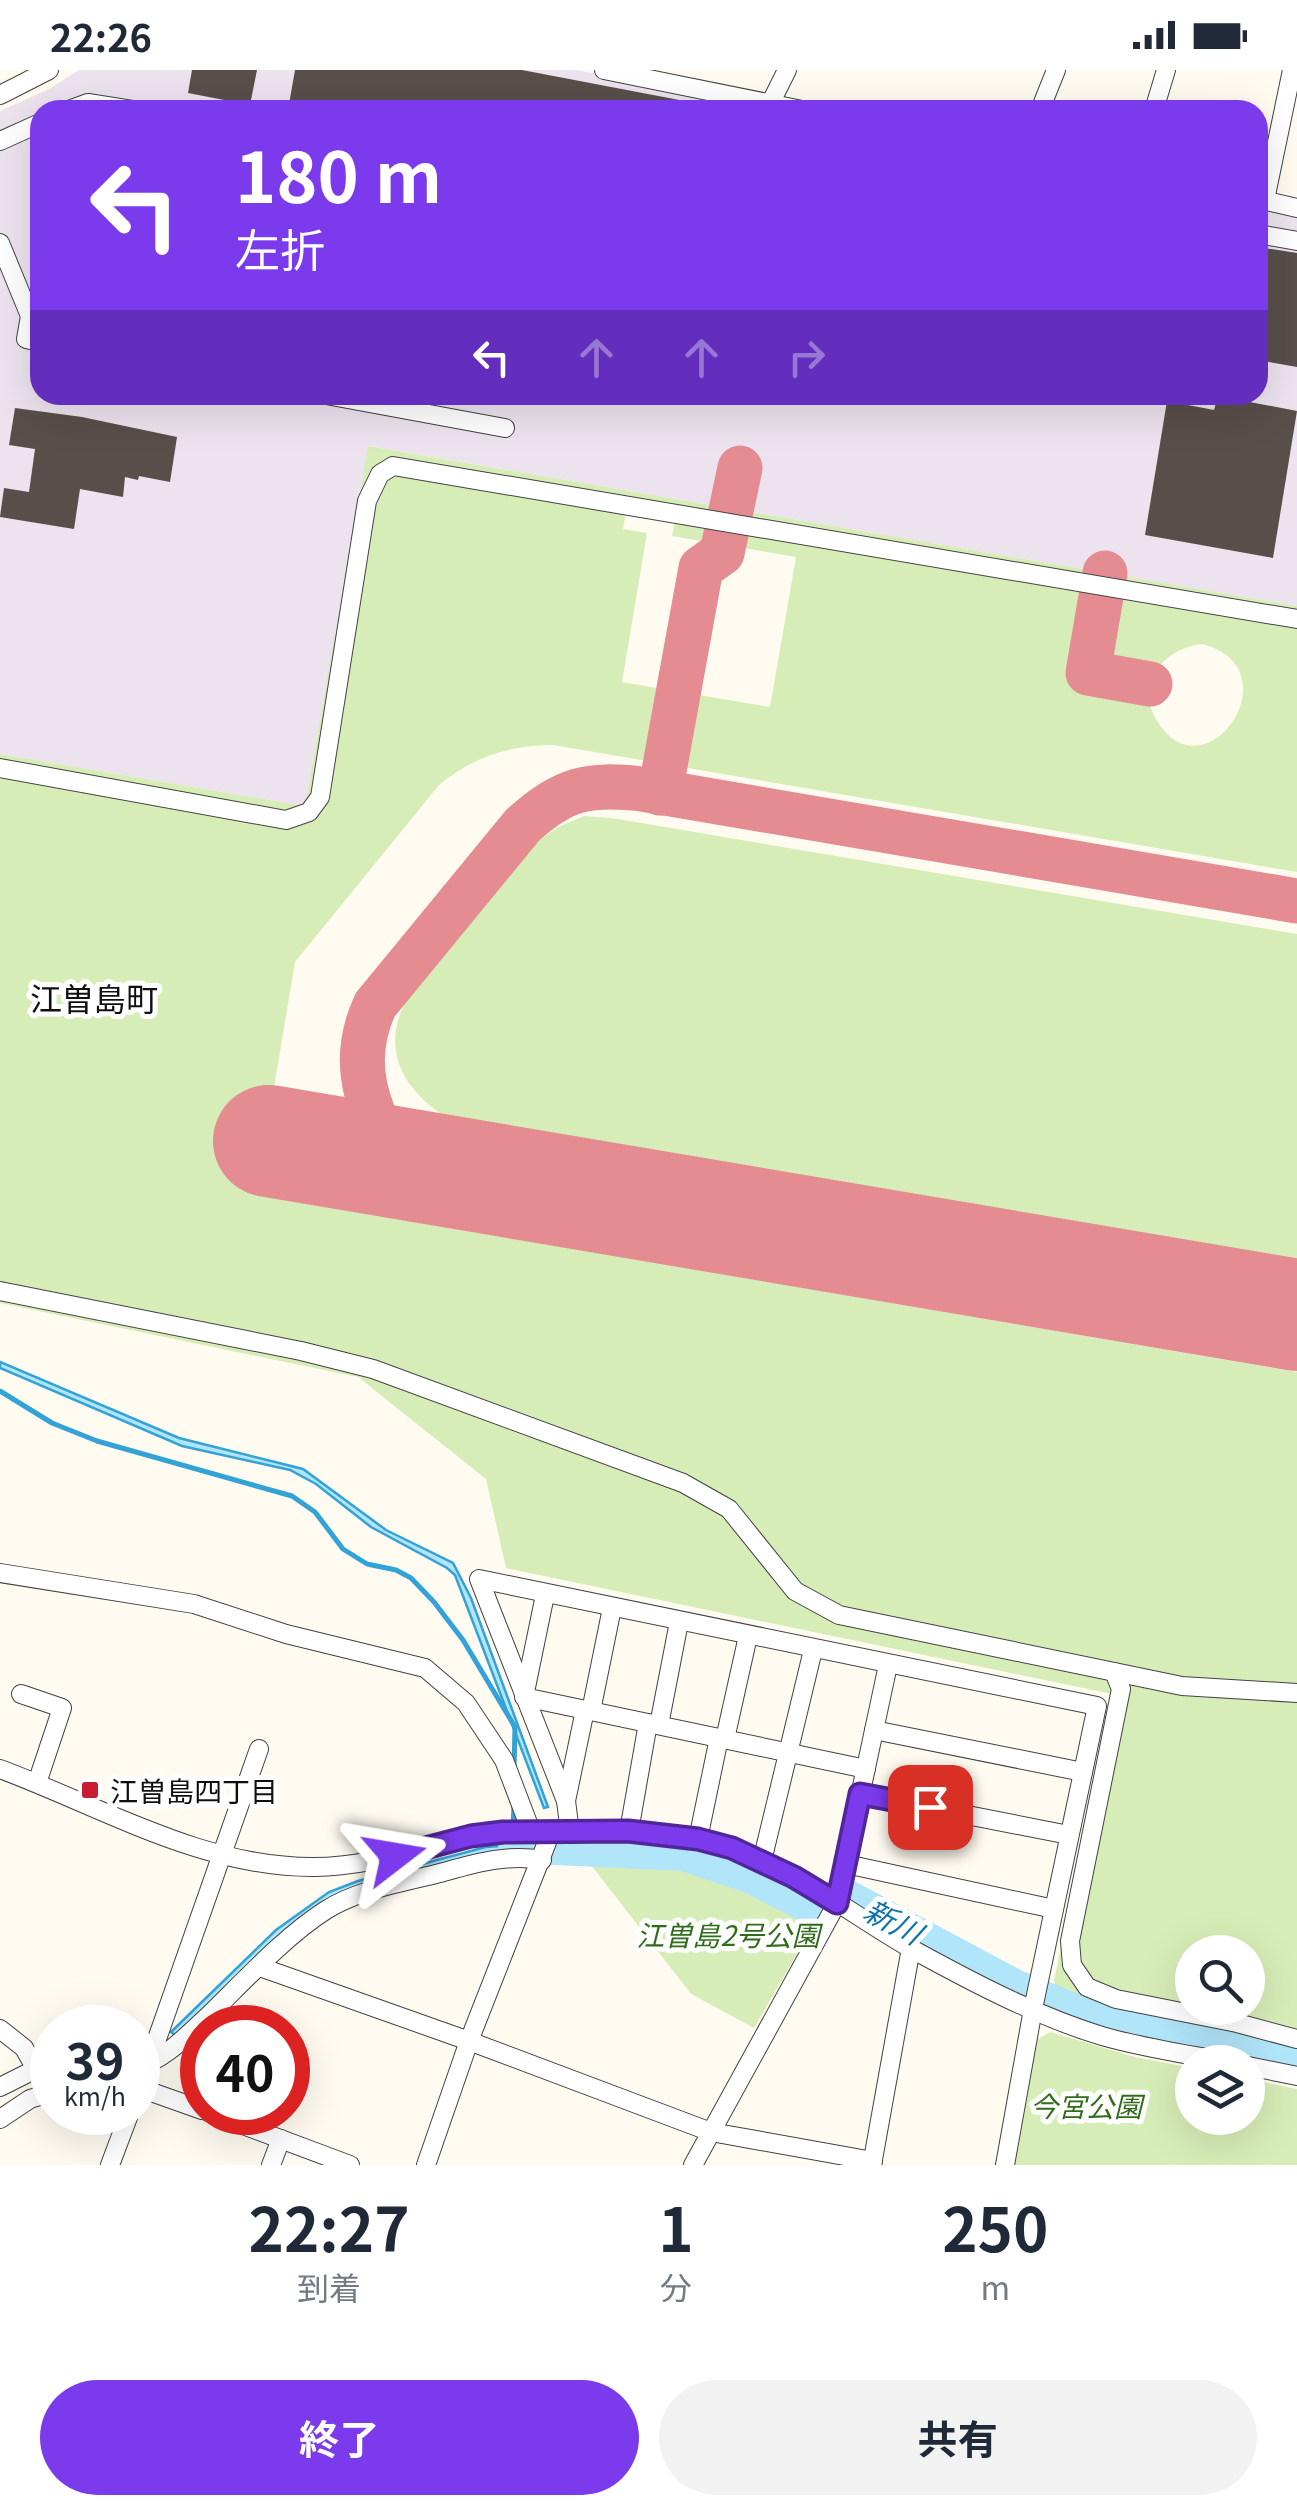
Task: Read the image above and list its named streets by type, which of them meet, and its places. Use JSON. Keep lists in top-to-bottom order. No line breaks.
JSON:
{"districts":["江曽島町"],"water":["新川"],"parks":["江曽島2号公園","今宮公園"],"places":{"transit":["江曽島四丁目"]},"page":{"status":"22:26","turn":["180 m","左折"],"speed":"39 km/h","limit":"40","eta":["22:27","到着","1","分","250","m"],"buttons":["終了","共有"]}}
